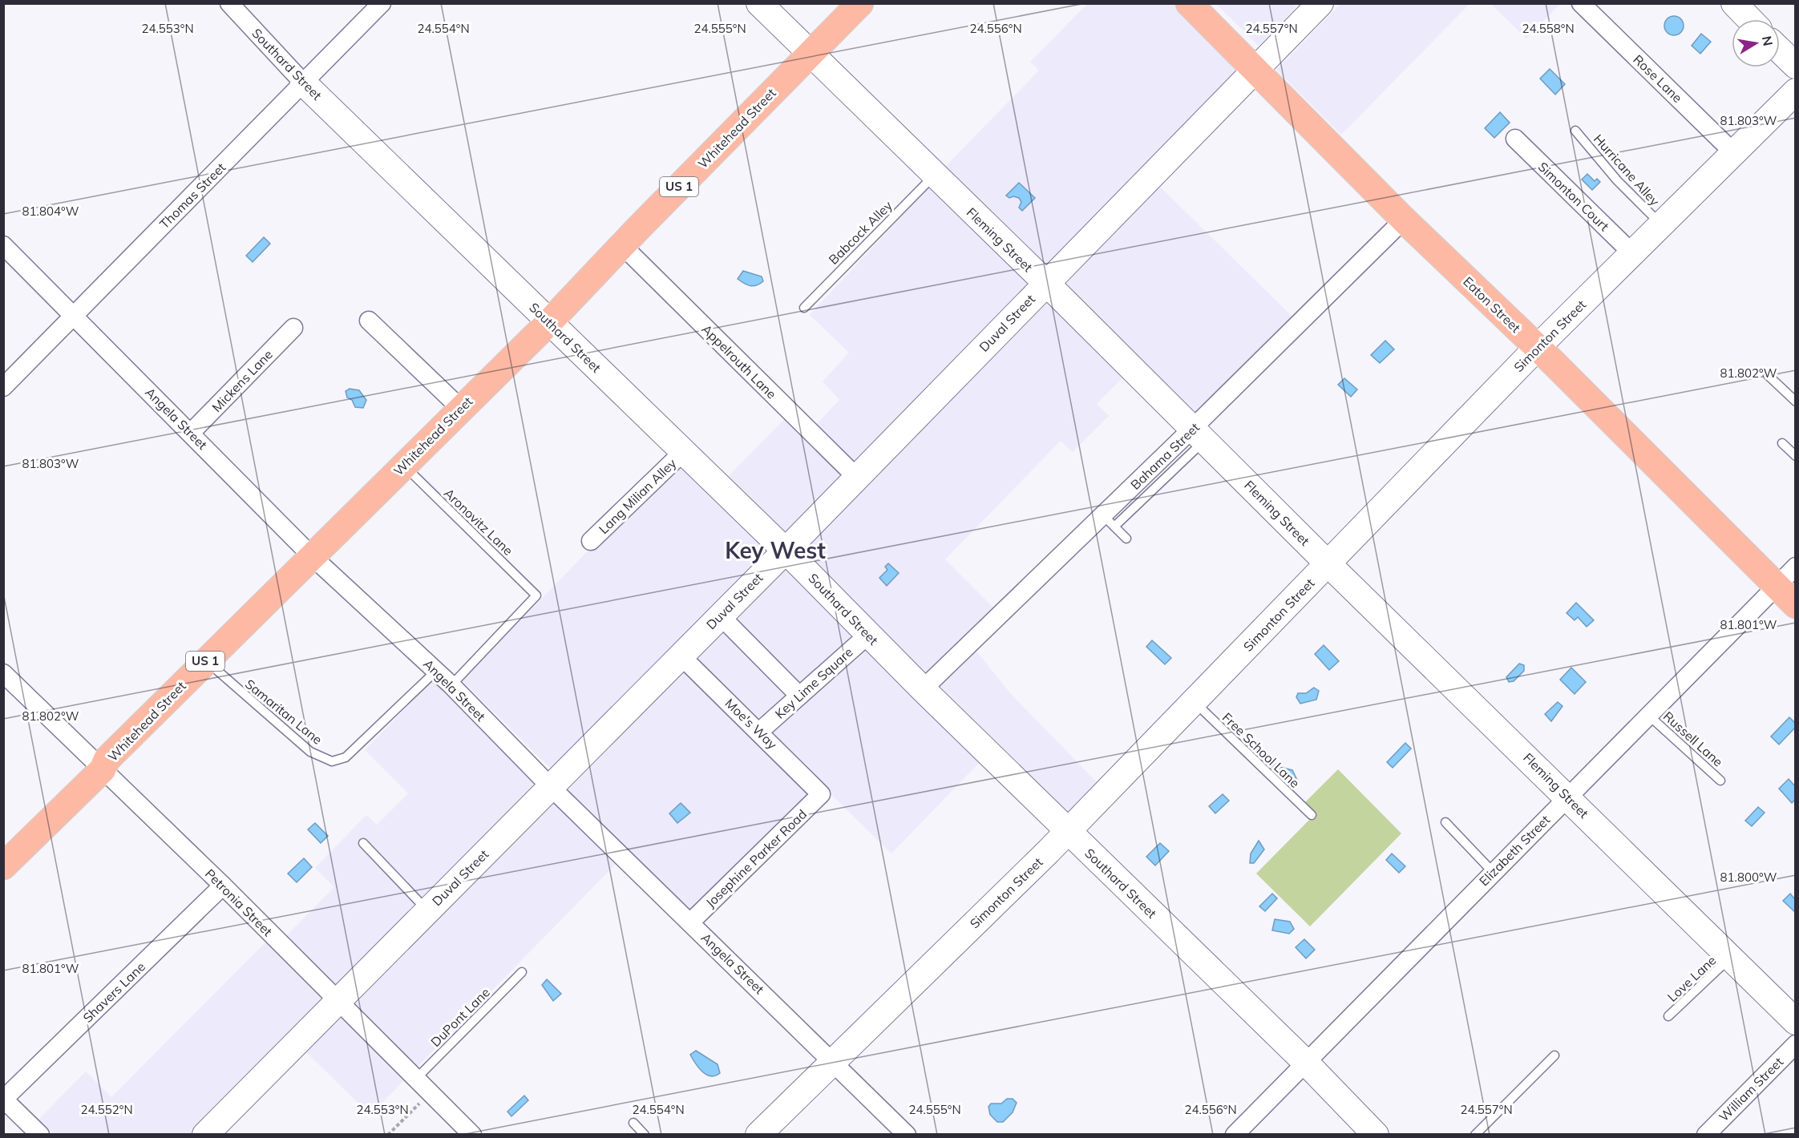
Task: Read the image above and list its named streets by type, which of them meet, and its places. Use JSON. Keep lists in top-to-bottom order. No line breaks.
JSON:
{"streets":{"main road":["Whitehead Street","US 1","Eaton Street"],"street":["Southard Street","Rose Lane","Thomas Street","Simonton Court","Fleming Street","Duval Street","Simonton Street","Appelrouth Lane","Mickens Lane","Angela Street","Bahama Street","Lang Milian Alley","Key Lime Square","Moe's Way","Elizabeth Street","Josephine Parker Road","Petronia Street","Shavers Lane","William Street"],"lane":["Hurricane Alley","Babcock Alley","Aronovitz Lane","Samaritan Lane","Russell Lane","Free School Lane","Love Lane","DuPont Lane"]},"crossings":[["Southard Street","Whitehead Street"],["Southard Street","Thomas Street"],["Southard Street","Duval Street"],["Southard Street","Simonton Street"],["Southard Street","Bahama Street"],["Southard Street","Lang Milian Alley"],["Southard Street","Key Lime Square"],["Southard Street","Elizabeth Street"],["Rose Lane","Simonton Street"],["Whitehead Street","Fleming Street"],["Whitehead Street","Appelrouth Lane"],["Whitehead Street","Angela Street"],["Whitehead Street","Aronovitz Lane"],["Whitehead Street","Samaritan Lane"],["Whitehead Street","Petronia Street"],["Hurricane Alley","Simonton Street"],["Thomas Street","Angela Street"],["Simonton Court","Simonton Street"],["Babcock Alley","Fleming Street"],["Fleming Street","Duval Street"],["Fleming Street","Simonton Street"],["Fleming Street","Bahama Street"],["Fleming Street","Elizabeth Street"],["Fleming Street","Love Lane"],["Eaton Street","Duval Street"],["Eaton Street","Simonton Street"],["Eaton Street","Bahama Street"],["Eaton Street","Elizabeth Street"],["Duval Street","Appelrouth Lane"],["Duval Street","Angela Street"],["Duval Street","Moe's Way"],["Duval Street","Petronia Street"],["Simonton Street","Angela Street"],["Simonton Street","Free School Lane"],["Mickens Lane","Angela Street"],["Angela Street","Aronovitz Lane"],["Angela Street","Samaritan Lane"],["Angela Street","Josephine Parker Road"],["Key Lime Square","Moe's Way"],["Moe's Way","Josephine Parker Road"],["Russell Lane","Elizabeth Street"],["Petronia Street","Shavers Lane"],["Petronia Street","DuPont Lane"]],"districts":["Key West"],"north":"right","coordinates":["24.553°N","24.554°N","24.555°N","24.556°N","24.557°N","24.558°N","81.803°W","81.804°W","81.802°W","81.801°W","81.800°W","24.552°N"]}
